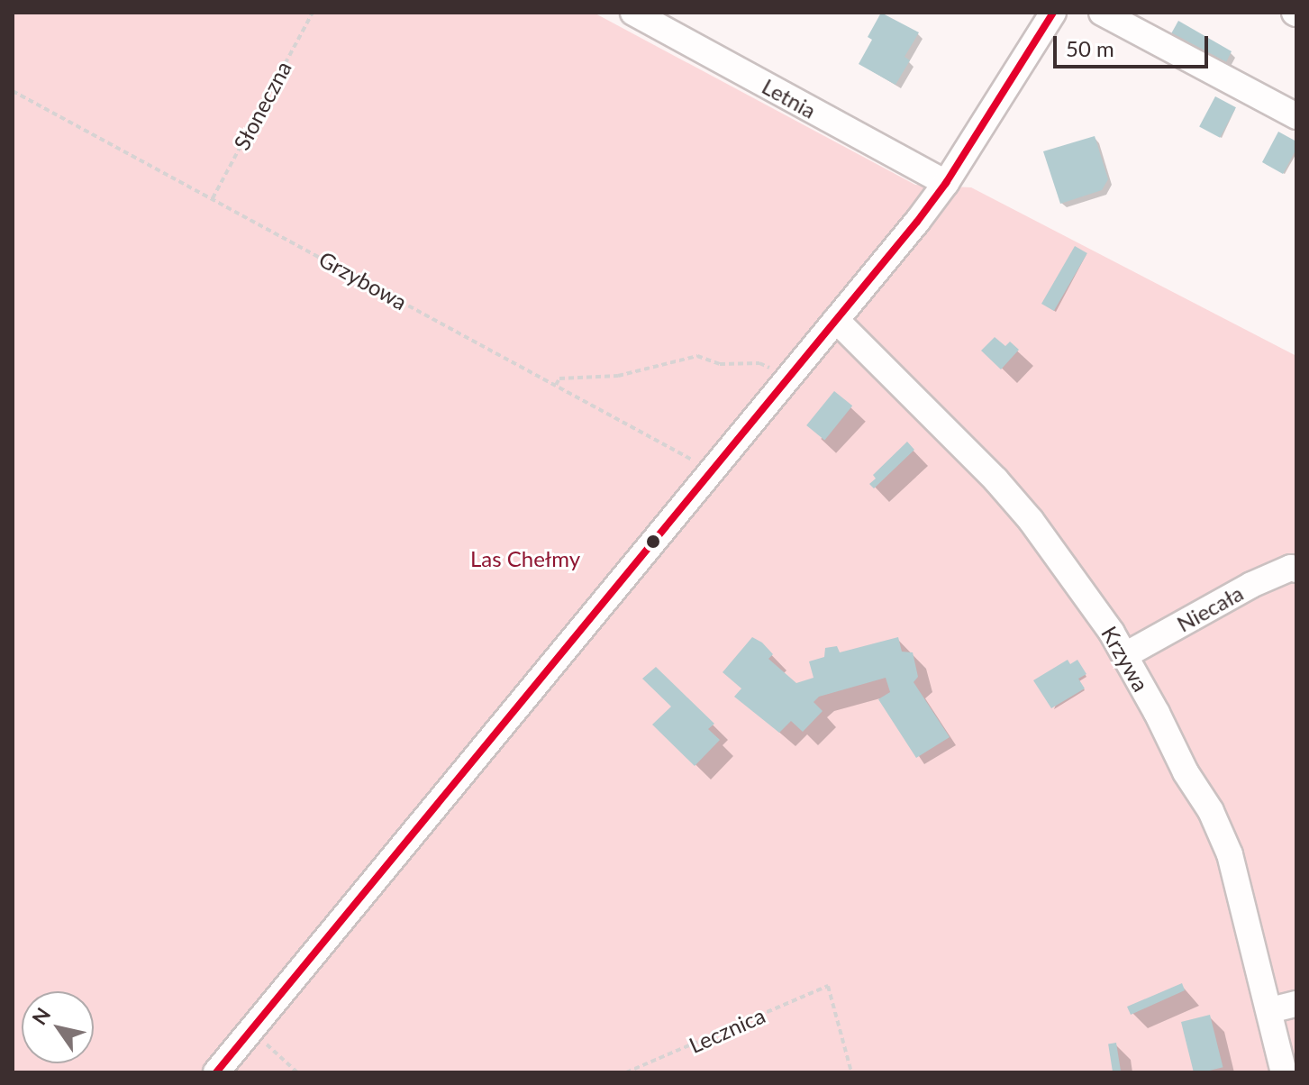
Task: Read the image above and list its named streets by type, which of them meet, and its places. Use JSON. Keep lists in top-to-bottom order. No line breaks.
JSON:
{"streets":{"street":["Letnia","Niecała","Krzywa"],"path":["Słoneczna","Grzybowa","Lecznica"]},"crossings":[["Słoneczna","Grzybowa"],["Niecała","Krzywa"]],"parks":["Las Chełmy"],"scale_bar":"50 m","north":"top left"}
